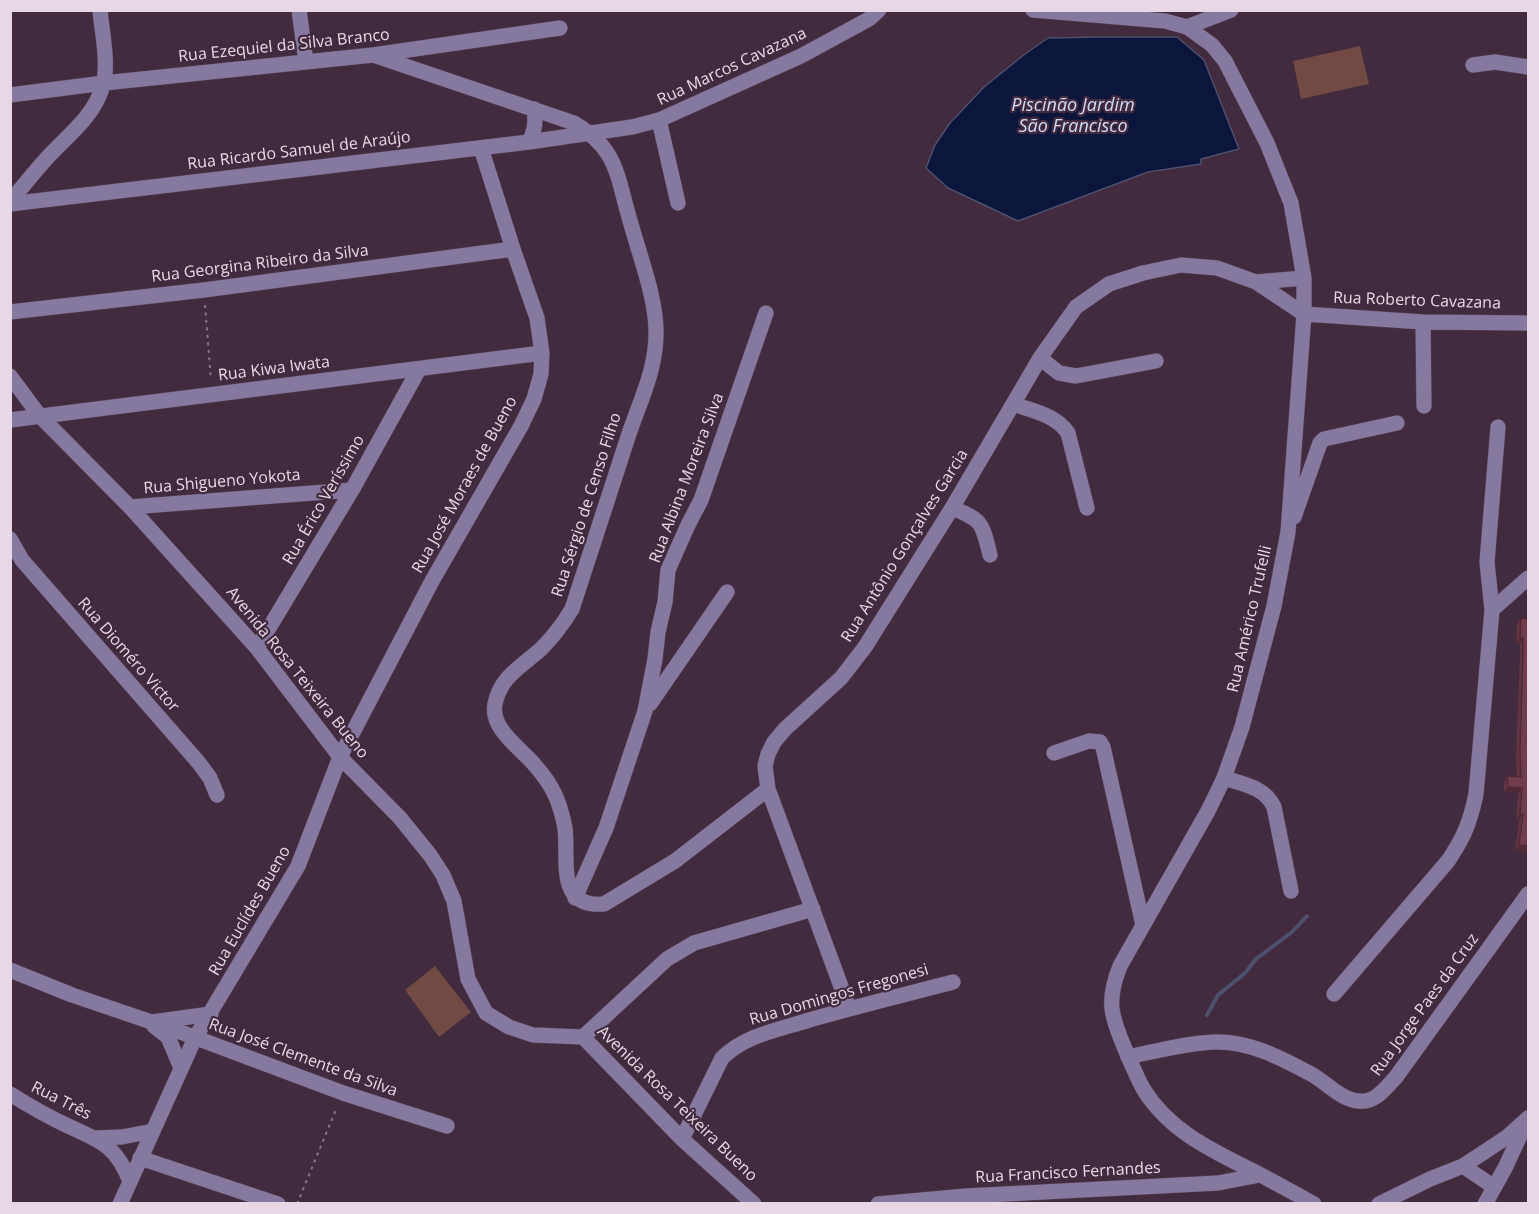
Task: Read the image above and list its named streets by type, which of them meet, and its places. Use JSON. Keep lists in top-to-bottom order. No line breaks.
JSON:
{"streets":{"street":["Rua Ezequiel da Silva Branco","Rua Marcos Cavazana","Rua Ricardo Samuel de Araújo","Rua Georgina Ribeiro da Silva","Rua Roberto Cavazana","Rua Kiwa Iwata","Rua Albina Moreira Silva","Rua Shigueno Yokota","Rua José Moraes de Bueno","Rua Érico Veríssimo","Rua Sérgio de Censo Filho","Rua Antônio Gonçalves Garcia","Rua Américo Trufelli","Rua Dioméro Victor","Avenida Rosa Teixeira Bueno","Rua Euclídes Bueno","Rua Domingos Fregonesi","Rua Jorge Paes da Cruz","Rua José Clemente da Silva","Rua Três","Rua Francisco Fernandes"]},"crossings":[["Rua Ezequiel da Silva Branco","Rua Sérgio de Censo Filho"],["Rua Marcos Cavazana","Rua Ricardo Samuel de Araújo"],["Rua Marcos Cavazana","Rua Sérgio de Censo Filho"],["Rua Ricardo Samuel de Araújo","Rua José Moraes de Bueno"],["Rua Ricardo Samuel de Araújo","Rua Sérgio de Censo Filho"],["Rua Georgina Ribeiro da Silva","Rua José Moraes de Bueno"],["Rua Roberto Cavazana","Rua Antônio Gonçalves Garcia"],["Rua Roberto Cavazana","Rua Américo Trufelli"],["Rua Kiwa Iwata","Rua José Moraes de Bueno"],["Rua Kiwa Iwata","Rua Érico Veríssimo"],["Rua Kiwa Iwata","Avenida Rosa Teixeira Bueno"],["Rua Albina Moreira Silva","Rua Sérgio de Censo Filho"],["Rua Shigueno Yokota","Rua Érico Veríssimo"],["Rua Shigueno Yokota","Avenida Rosa Teixeira Bueno"],["Rua José Moraes de Bueno","Avenida Rosa Teixeira Bueno"],["Rua José Moraes de Bueno","Rua Euclídes Bueno"],["Rua Érico Veríssimo","Avenida Rosa Teixeira Bueno"],["Rua Antônio Gonçalves Garcia","Rua Américo Trufelli"],["Rua Antônio Gonçalves Garcia","Rua Domingos Fregonesi"],["Rua Américo Trufelli","Rua Jorge Paes da Cruz"],["Rua Américo Trufelli","Rua Francisco Fernandes"],["Avenida Rosa Teixeira Bueno","Rua Euclídes Bueno"],["Avenida Rosa Teixeira Bueno","Rua Domingos Fregonesi"],["Rua Euclídes Bueno","Rua José Clemente da Silva"],["Rua Euclídes Bueno","Rua Três"]],"water":["Piscinão Jardim São Francisco"]}
